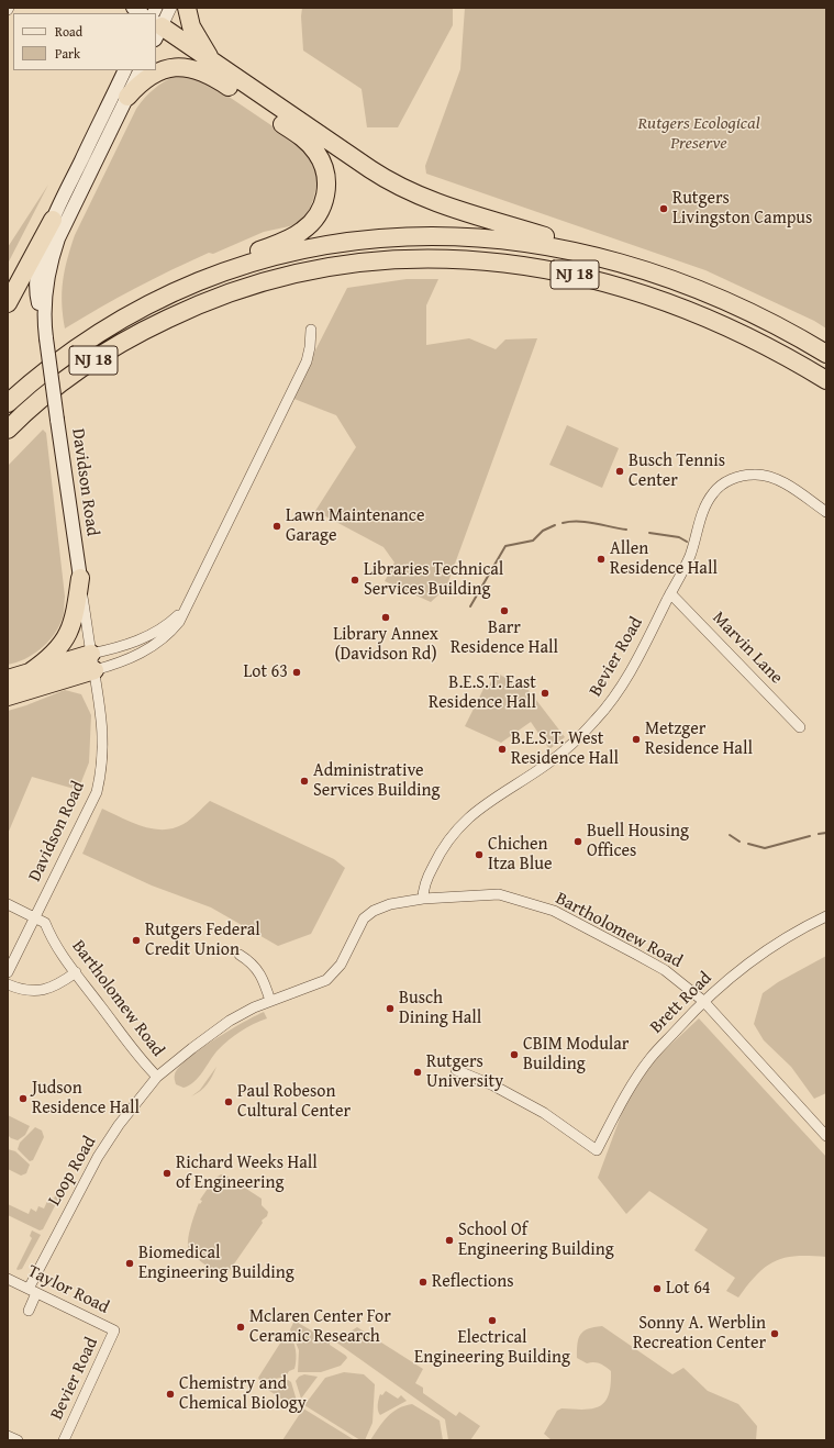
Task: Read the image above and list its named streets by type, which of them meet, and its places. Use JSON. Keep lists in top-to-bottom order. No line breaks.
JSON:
{"streets":{"highway":["NJ 18"],"main road":["Davidson Road"],"street":["Marvin Lane","Bevier Road","Bartholomew Road","Brett Road","Loop Road","Taylor Road"]},"crossings":[["Davidson Road","Bartholomew Road"],["Marvin Lane","Bevier Road"],["Bevier Road","Bartholomew Road"],["Bevier Road","Taylor Road"],["Bartholomew Road","Brett Road"],["Bartholomew Road","Loop Road"],["Loop Road","Taylor Road"]],"parks":["Rutgers Ecological Preserve"],"places":["Rutgers Livingston Campus","Busch Tennis Center","Lawn Maintenance Garage","Allen Residence Hall","Libraries Technical Services Building","Barr Residence Hall","Library Annex (Davidson Rd)","Lot 63","B.E.S.T. East Residence Hall","Metzger Residence Hall","B.E.S.T. West Residence Hall","Administrative Services Building","Buell Housing Offices","Chichen Itza Blue","Rutgers Federal Credit Union","Busch Dining Hall","CBIM Modular Building","Rutgers University","Judson Residence Hall","Paul Robeson Cultural Center","Richard Weeks Hall of Engineering","School Of Engineering Building","Biomedical Engineering Building","Reflections","Lot 64","Electrical Engineering Building","Mclaren Center For Ceramic Research","Sonny A. Werblin Recreation Center","Chemistry and Chemical Biology"],"legend":["Road","Park"]}
